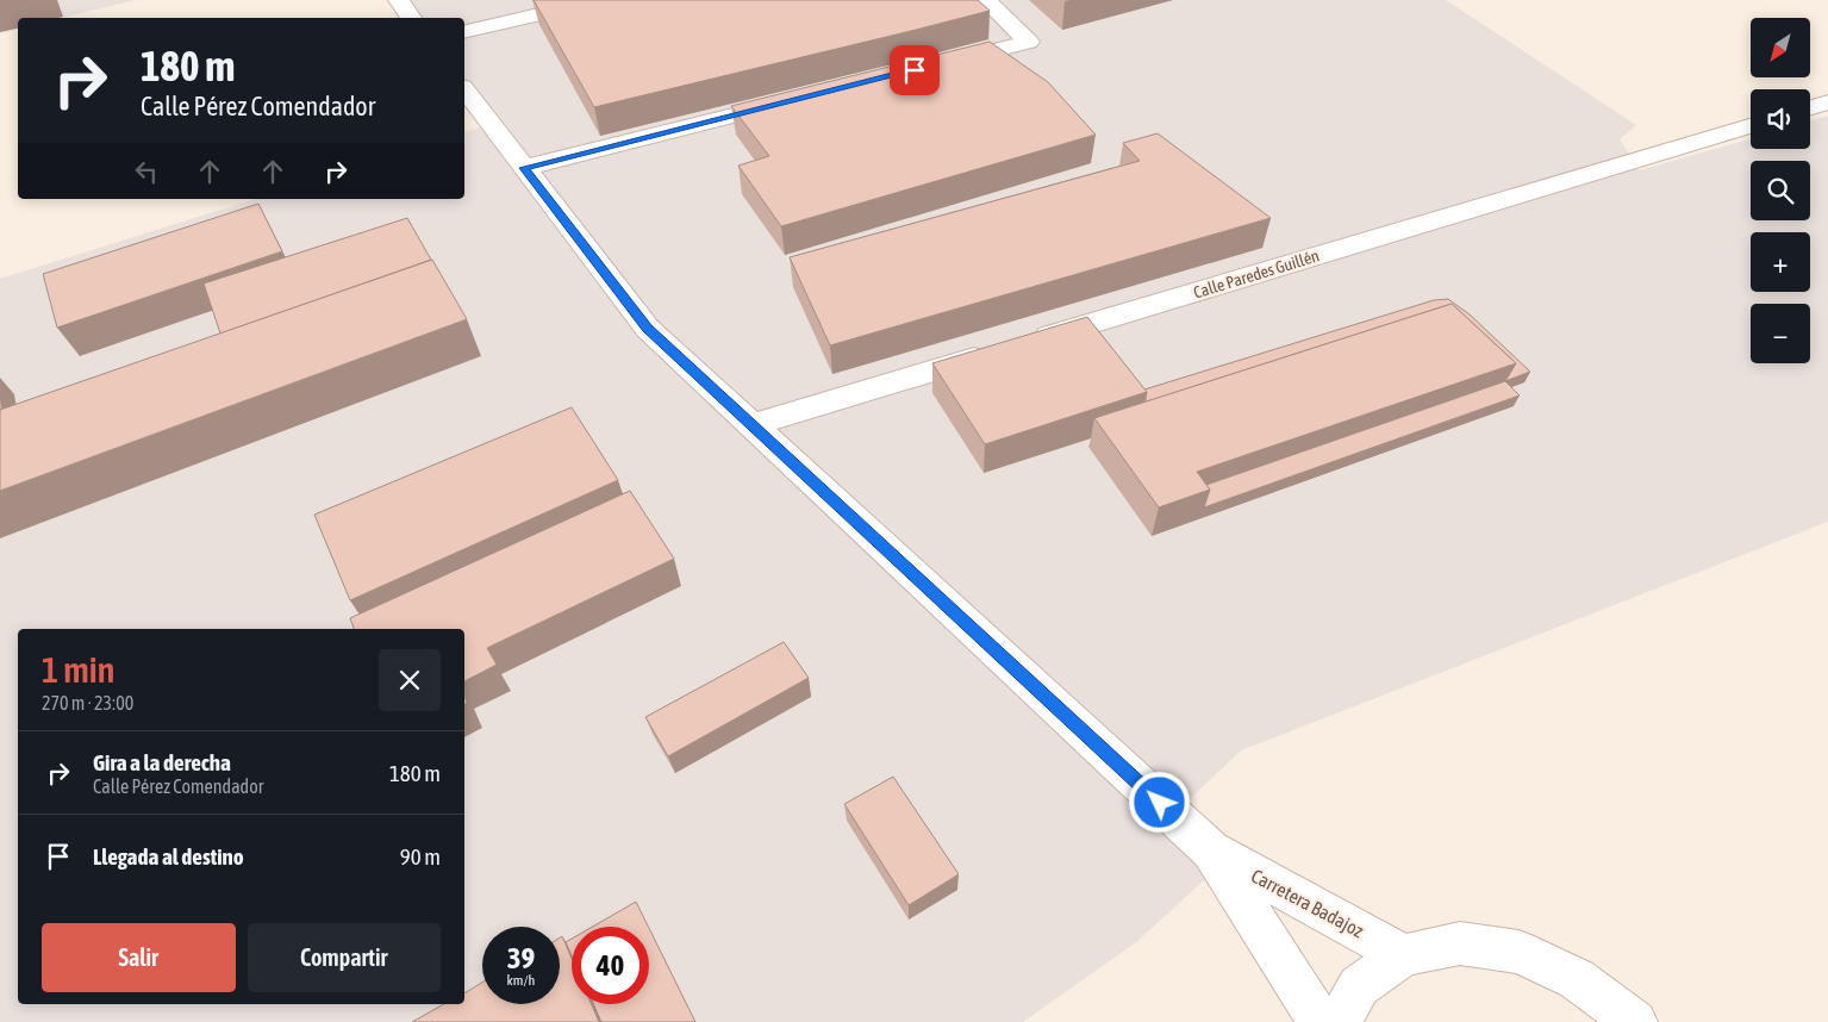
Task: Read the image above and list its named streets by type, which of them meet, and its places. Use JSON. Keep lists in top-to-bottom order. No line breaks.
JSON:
{"streets":{"street":["Calle Paredes Guillén","Carretera Badajoz"]},"crossings":[["Calle Paredes Guillén","Carretera Badajoz"]],"north":"bottom left","page":{"map_buttons":["+","−"],"turn":["180 m","Calle Pérez Comendador"],"heading":["1 min","270 m · 23:00"],"list":[{"name":"Gira a la derecha","note":"Calle Pérez Comendador","value":"180 m"},{"name":"Llegada al destino","value":"90 m"}],"buttons":["Salir","Compartir"],"speed":"39 km/h","limit":"40"}}
